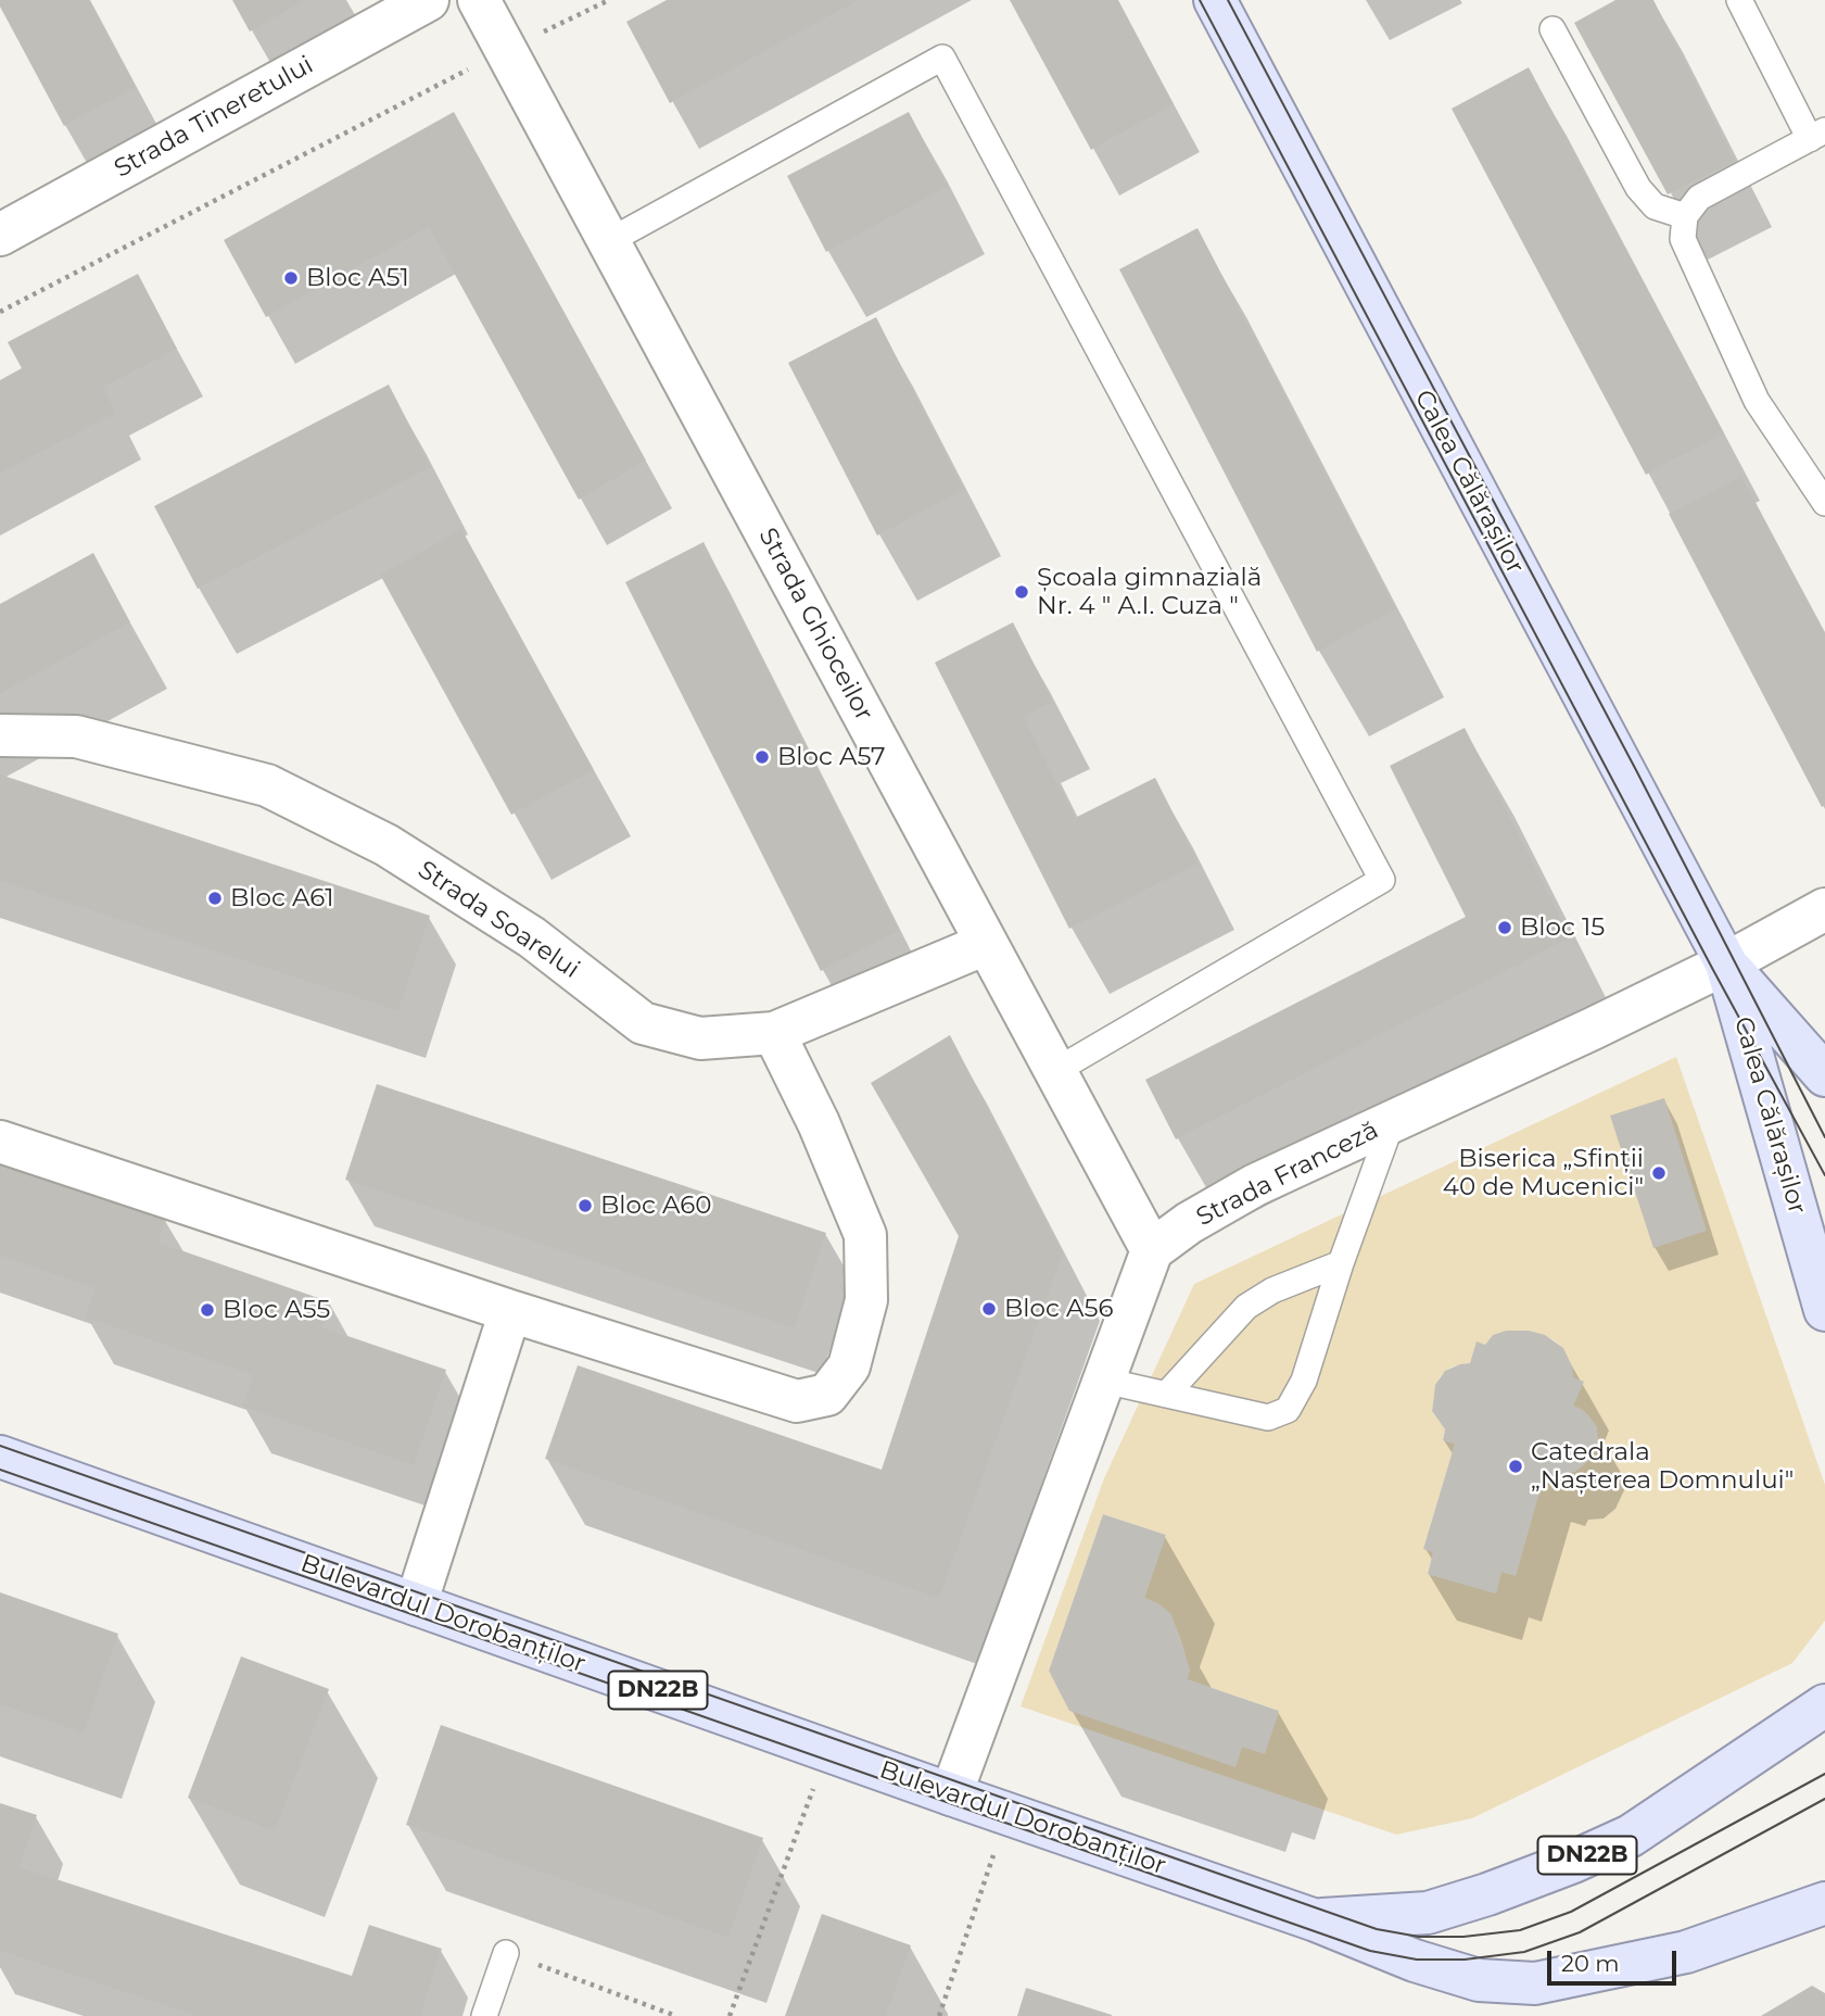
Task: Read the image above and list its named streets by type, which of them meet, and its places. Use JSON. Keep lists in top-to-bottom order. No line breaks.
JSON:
{"streets":{"main road":["Calea Călărașilor","Bulevardul Dorobanților","DN22B"],"street":["Strada Tineretului","Strada Ghioceilor","Strada Soarelui","Strada Franceză"]},"crossings":[["Calea Călărașilor","Strada Franceză"],["Strada Ghioceilor","Strada Soarelui"],["Strada Ghioceilor","Strada Franceză"]],"places":["Bloc A51","Școala gimnazială Nr. 4 \" A.I. Cuza \"","Bloc A57","Bloc A61","Bloc 15","Biserica „Sfinții 40 de Mucenici\"","Bloc A60","Bloc A56","Bloc A55","Catedrala „Nașterea Domnului\""],"scale_bar":"20 m"}
